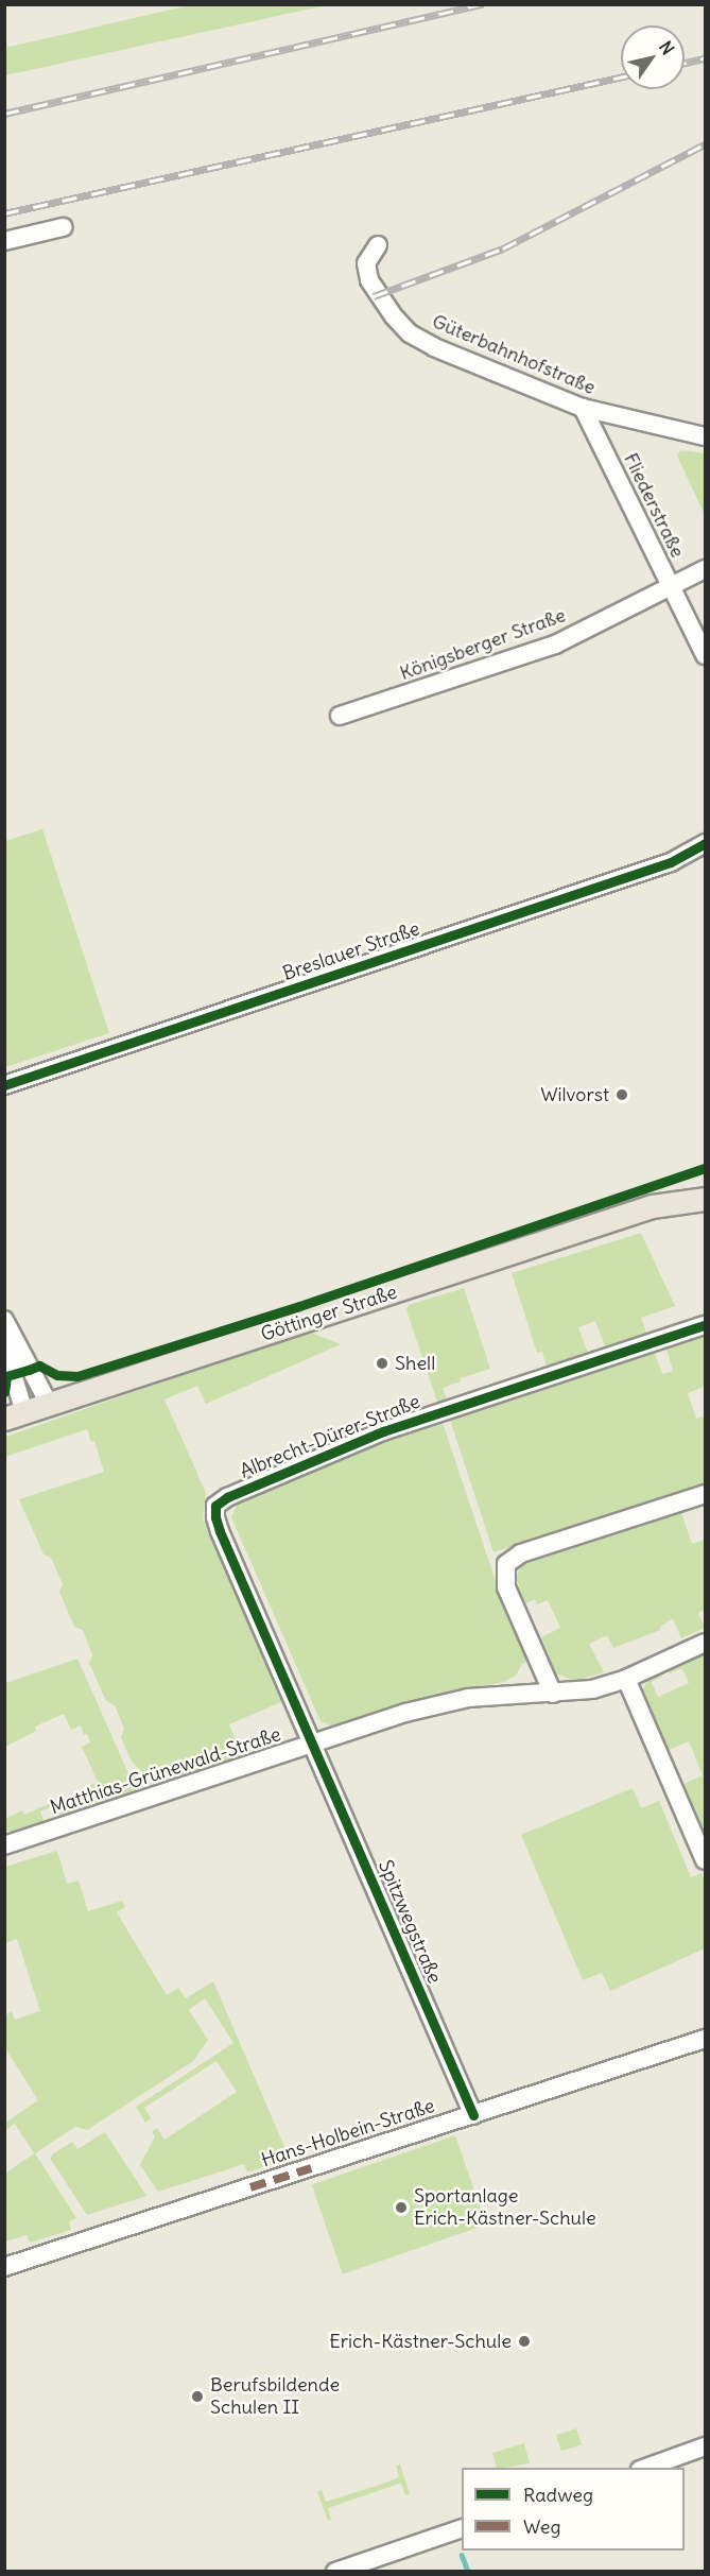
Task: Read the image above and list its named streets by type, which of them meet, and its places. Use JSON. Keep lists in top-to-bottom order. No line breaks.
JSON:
{"streets":{"main road":["Göttinger Straße"],"street":["Güterbahnhofstraße","Fliederstraße","Königsberger Straße","Breslauer Straße","Albrecht-Dürer-Straße","Matthias-Grünewald-Straße","Spitzwegstraße","Hans-Holbein-Straße"]},"crossings":[["Güterbahnhofstraße","Fliederstraße"],["Fliederstraße","Königsberger Straße"],["Albrecht-Dürer-Straße","Matthias-Grünewald-Straße"],["Albrecht-Dürer-Straße","Spitzwegstraße"],["Matthias-Grünewald-Straße","Spitzwegstraße"],["Spitzwegstraße","Hans-Holbein-Straße"]],"places":["Wilvorst","Shell","Sportanlage Erich-Kästner-Schule","Erich-Kästner-Schule","Berufsbildende Schulen II"],"legend":["Radweg","Weg"],"north":"top right"}
